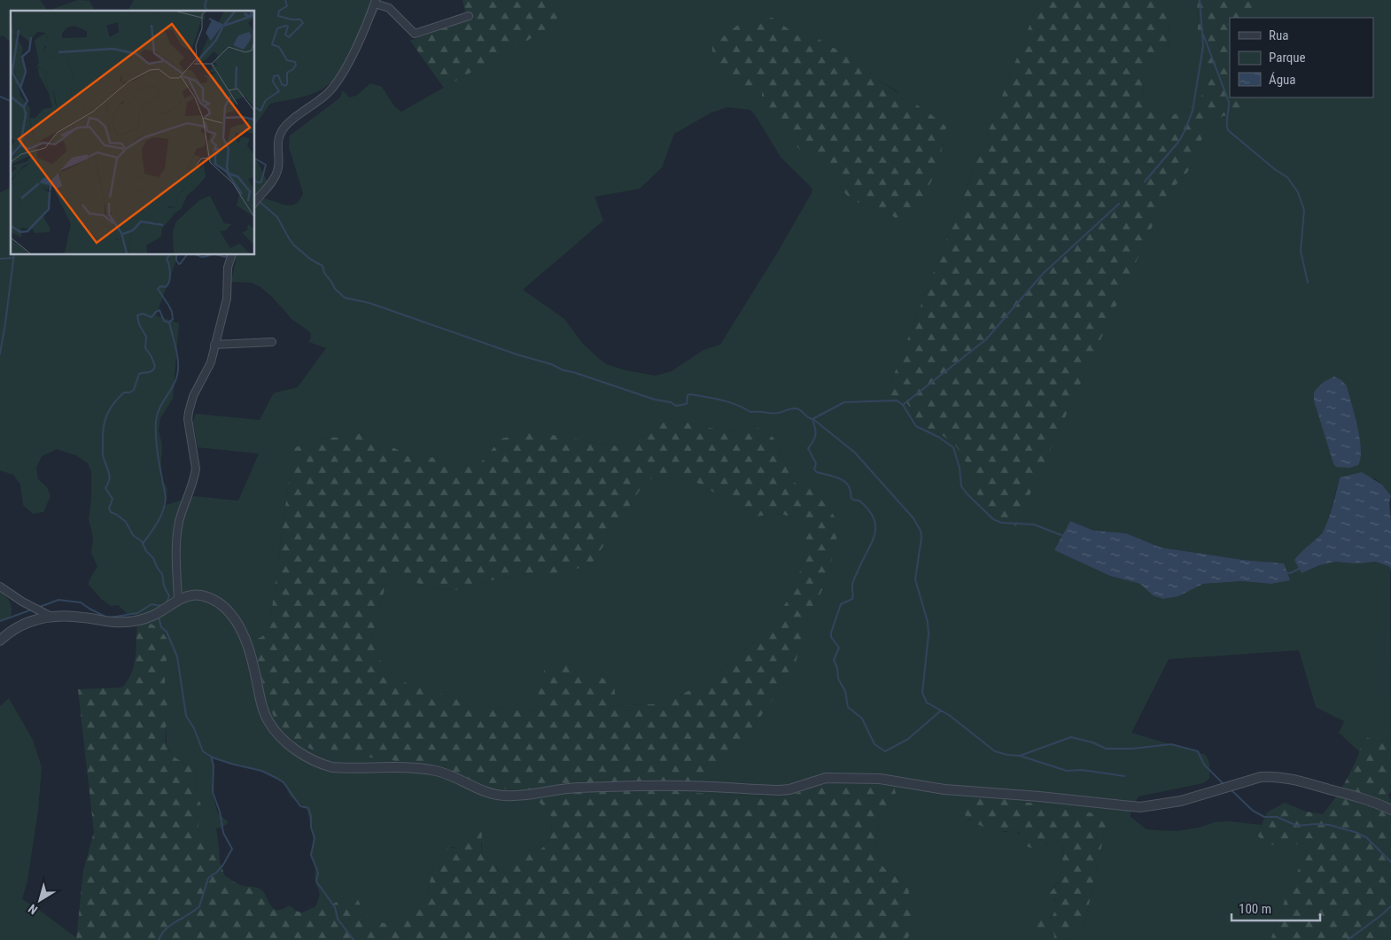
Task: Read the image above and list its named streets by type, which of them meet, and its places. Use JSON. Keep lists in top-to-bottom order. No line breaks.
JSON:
{"legend":["Rua","Parque","Água"],"scale_bar":"100 m","north":"bottom left"}
